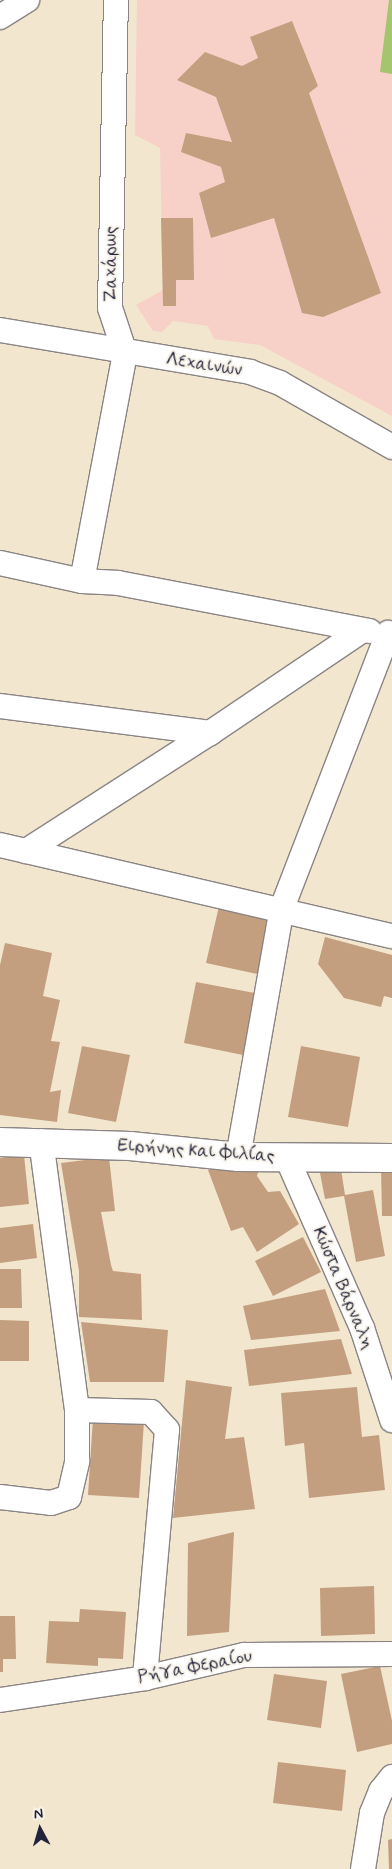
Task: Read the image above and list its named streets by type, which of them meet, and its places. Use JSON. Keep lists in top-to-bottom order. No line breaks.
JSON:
{"streets":{"street":["Ζαχάρως","Λεχαινών","Ειρήνης και Φιλίας","Κώστα Βάρναλη","Ρήγα Φεραίου"]},"crossings":[["Ζαχάρως","Λεχαινών"],["Ειρήνης και Φιλίας","Κώστα Βάρναλη"]],"north":"top"}
